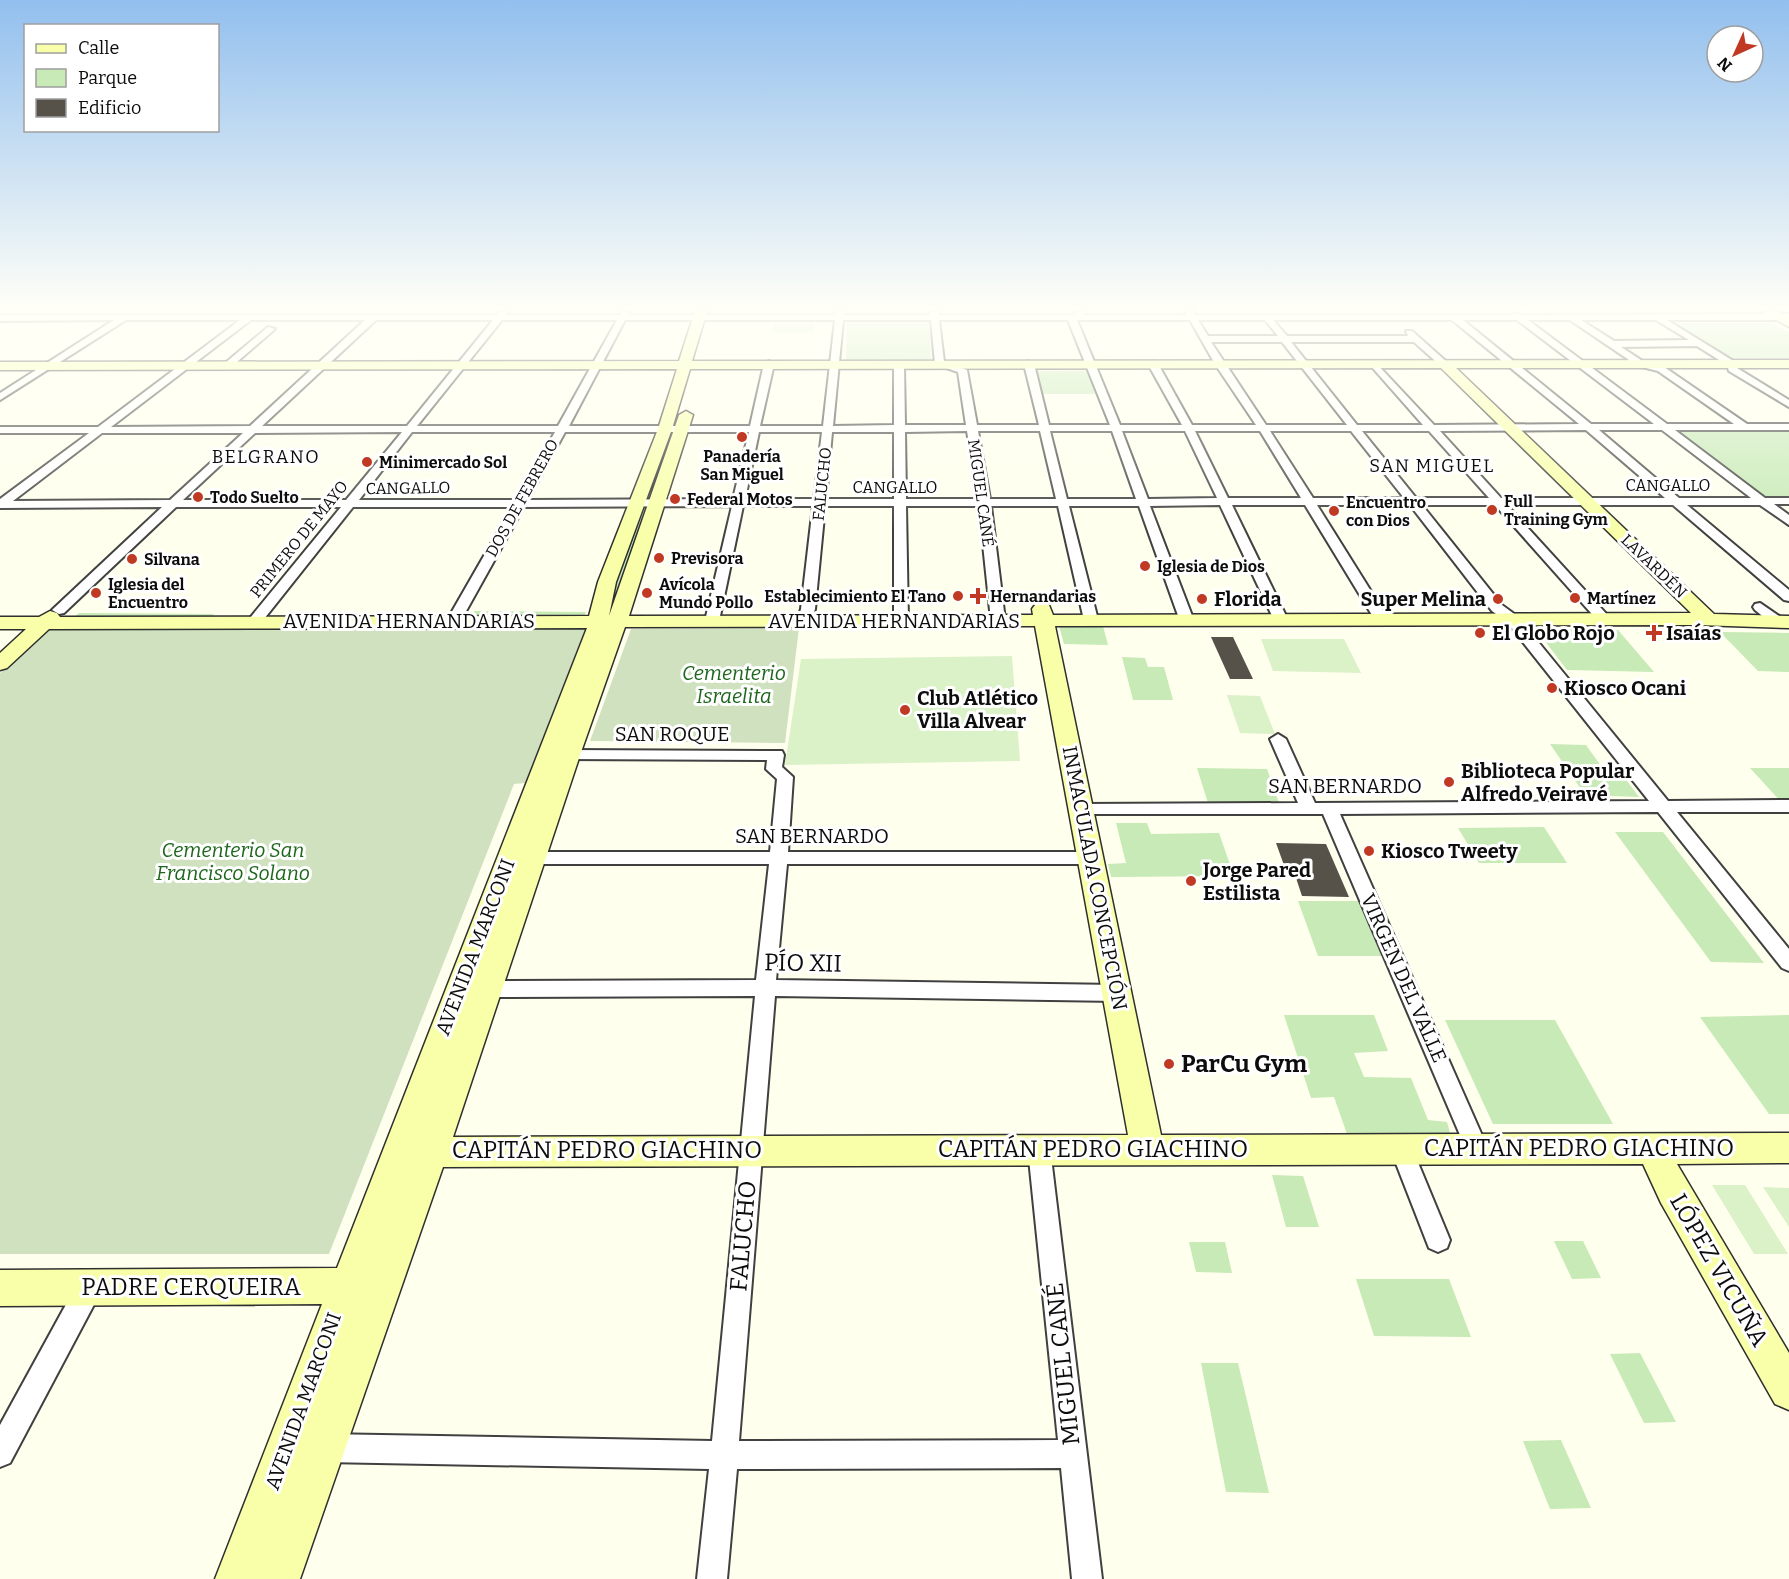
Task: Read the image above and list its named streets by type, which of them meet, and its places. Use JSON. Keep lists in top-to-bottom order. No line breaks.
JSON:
{"streets":{"main road":["LAVARDÉN","AVENIDA HERNANDARIAS","INMACULADA CONCEPCIÓN","AVENIDA MARCONI","CAPITÁN PEDRO GIACHINO","LÓPEZ VICUÑA","PADRE CERQUEIRA"],"street":["FALUCHO","CANGALLO","MIGUEL CANÉ","DOS DE FEBRERO","PRIMERO DE MAYO","SAN ROQUE","SAN BERNARDO","PÍO XII","VIRGEN DEL VALLE"]},"crossings":[["FALUCHO","CANGALLO"],["FALUCHO","AVENIDA HERNANDARIAS"],["FALUCHO","SAN ROQUE"],["FALUCHO","SAN BERNARDO"],["FALUCHO","PÍO XII"],["FALUCHO","CAPITÁN PEDRO GIACHINO"],["CANGALLO","MIGUEL CANÉ"],["CANGALLO","DOS DE FEBRERO"],["CANGALLO","PRIMERO DE MAYO"],["CANGALLO","LAVARDÉN"],["CANGALLO","AVENIDA MARCONI"],["MIGUEL CANÉ","AVENIDA HERNANDARIAS"],["MIGUEL CANÉ","CAPITÁN PEDRO GIACHINO"],["DOS DE FEBRERO","AVENIDA HERNANDARIAS"],["PRIMERO DE MAYO","AVENIDA HERNANDARIAS"],["LAVARDÉN","AVENIDA HERNANDARIAS"],["AVENIDA HERNANDARIAS","INMACULADA CONCEPCIÓN"],["AVENIDA HERNANDARIAS","AVENIDA MARCONI"],["SAN ROQUE","AVENIDA MARCONI"],["SAN BERNARDO","INMACULADA CONCEPCIÓN"],["SAN BERNARDO","AVENIDA MARCONI"],["SAN BERNARDO","VIRGEN DEL VALLE"],["INMACULADA CONCEPCIÓN","PÍO XII"],["INMACULADA CONCEPCIÓN","CAPITÁN PEDRO GIACHINO"],["AVENIDA MARCONI","PÍO XII"],["AVENIDA MARCONI","CAPITÁN PEDRO GIACHINO"],["AVENIDA MARCONI","PADRE CERQUEIRA"],["VIRGEN DEL VALLE","CAPITÁN PEDRO GIACHINO"],["CAPITÁN PEDRO GIACHINO","LÓPEZ VICUÑA"]],"districts":["BELGRANO","SAN MIGUEL"],"parks":["Cementerio Israelita","Cementerio San Francisco Solano"],"places":{"other":["Panadería San Miguel","Minimercado Sol","Todo Suelto","Federal Motos","Full Training Gym","Encuentro con Dios","Previsora","Silvana","Iglesia de Dios","Iglesia del Encuentro","Avícola Mundo Pollo","Establecimiento El Tano","Martínez","Florida","Super Melina","El Globo Rojo","Kiosco Ocani","Club Atlético Villa Alvear","Biblioteca Popular Alfredo Veiravé","Kiosco Tweety","Jorge Pared Estilista","ParCu Gym"],"health":["Hernandarias","Isaías"]},"legend":["Calle","Parque","Edificio"],"north":"bottom left"}
